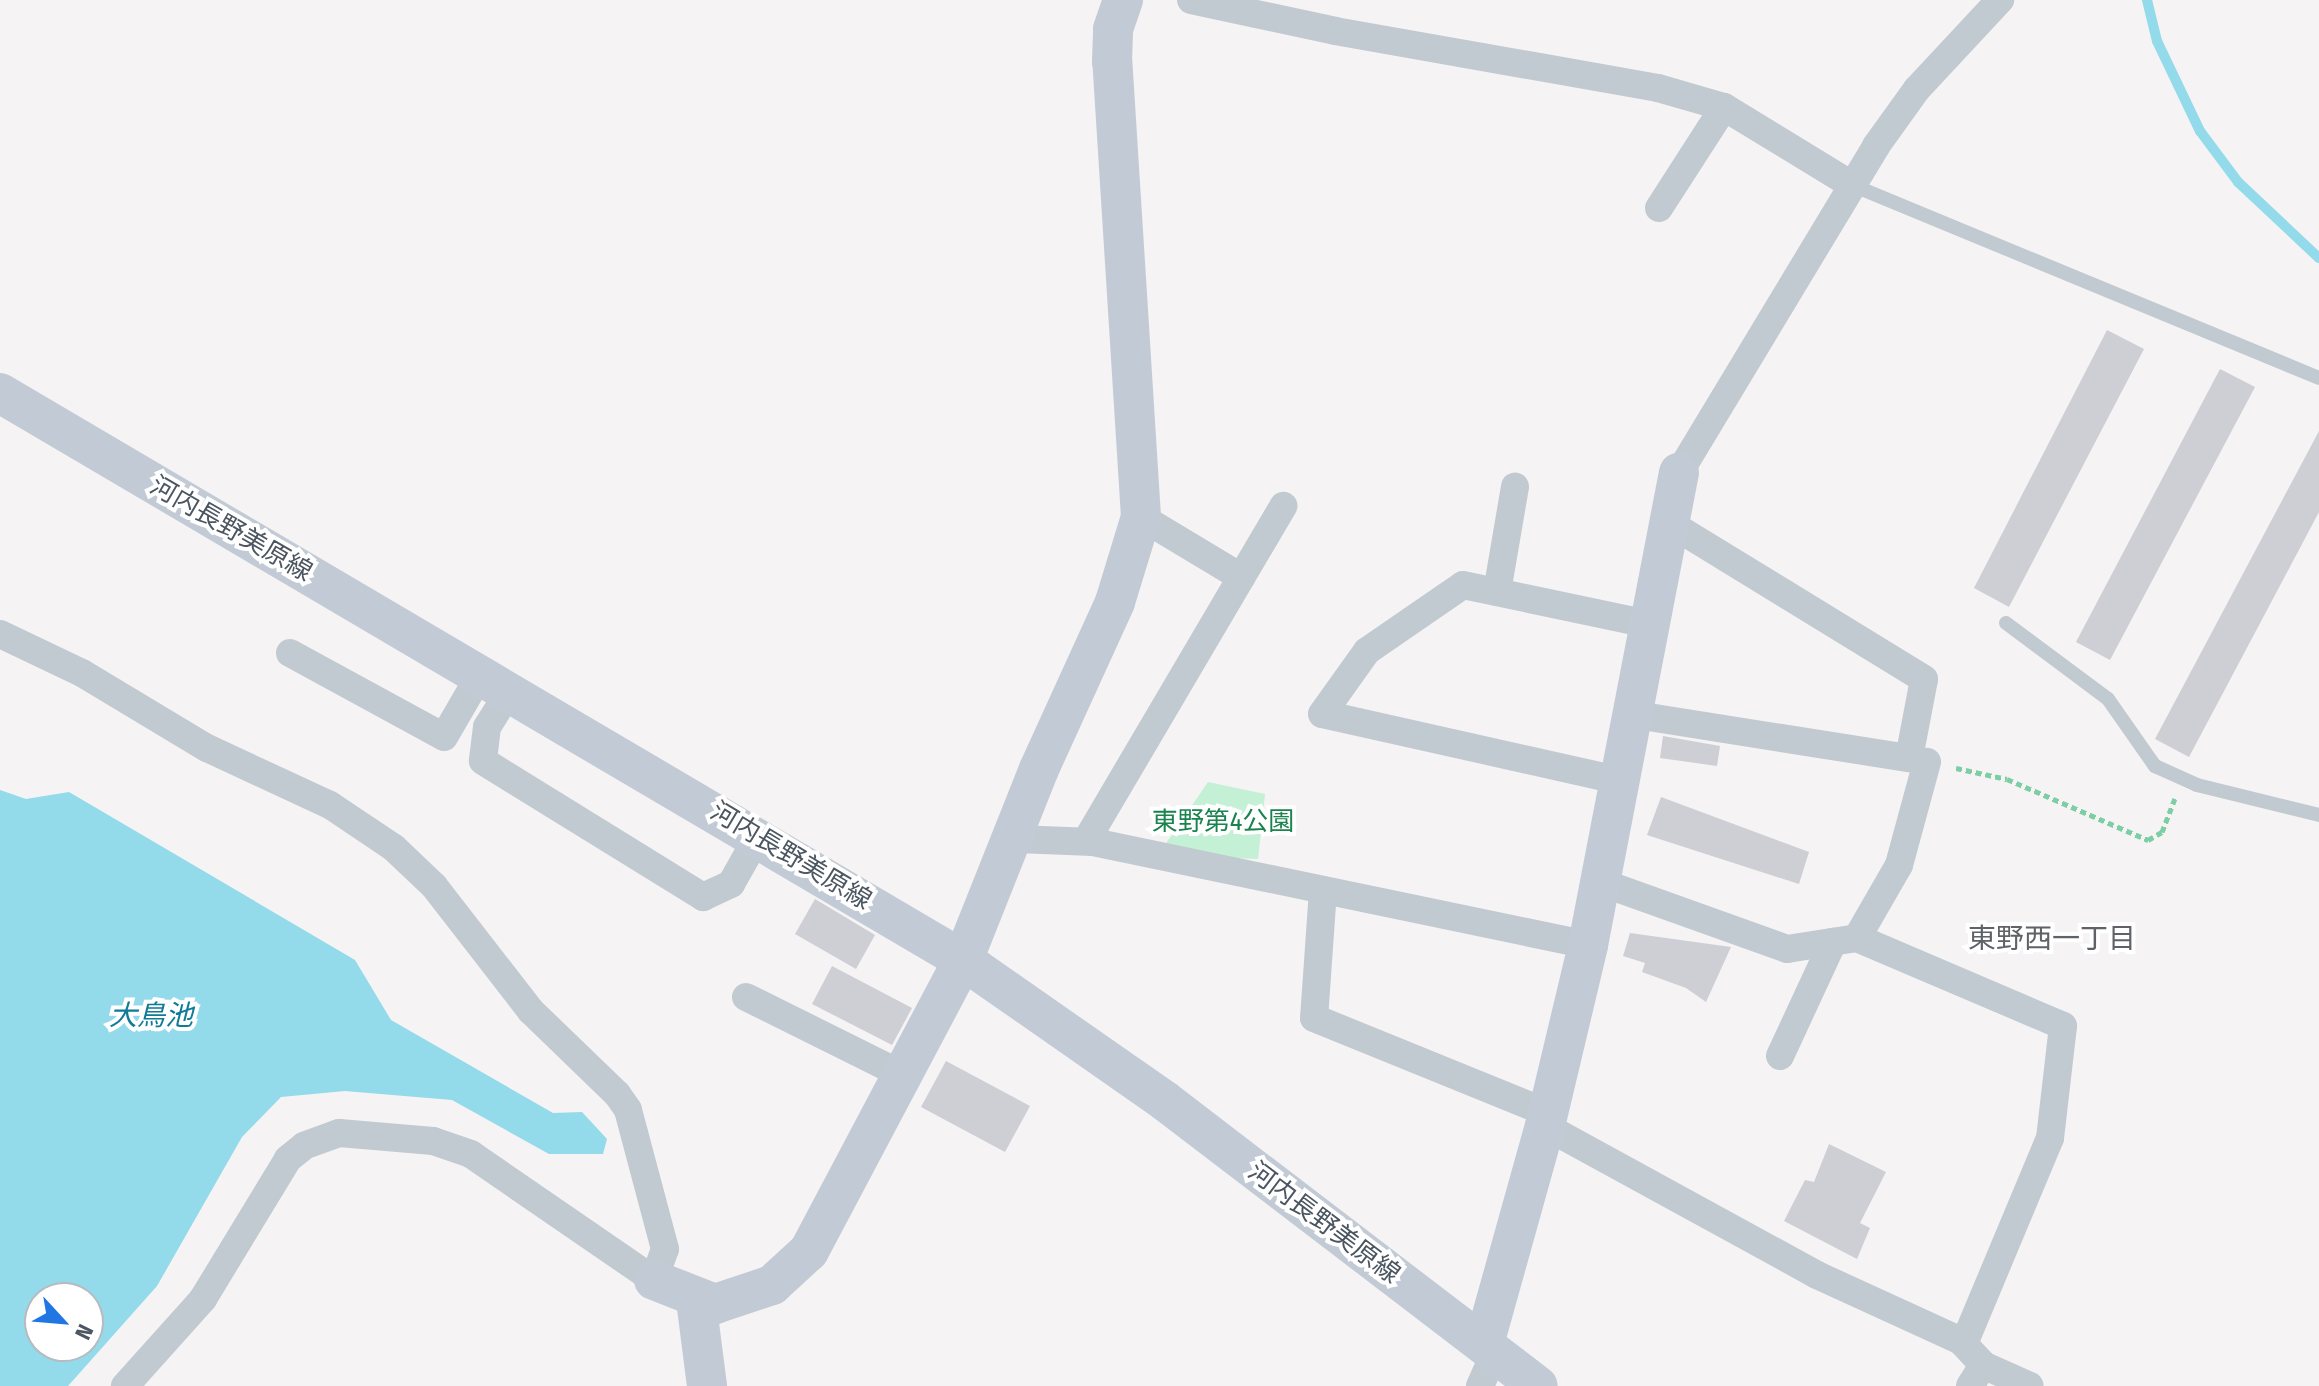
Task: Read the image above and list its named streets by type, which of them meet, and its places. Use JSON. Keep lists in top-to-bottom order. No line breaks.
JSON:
{"streets":{"street":["河内長野美原線"]},"districts":["東野西一丁目"],"water":["大鳥池"],"parks":["東野第4公園"],"north":"bottom right"}
